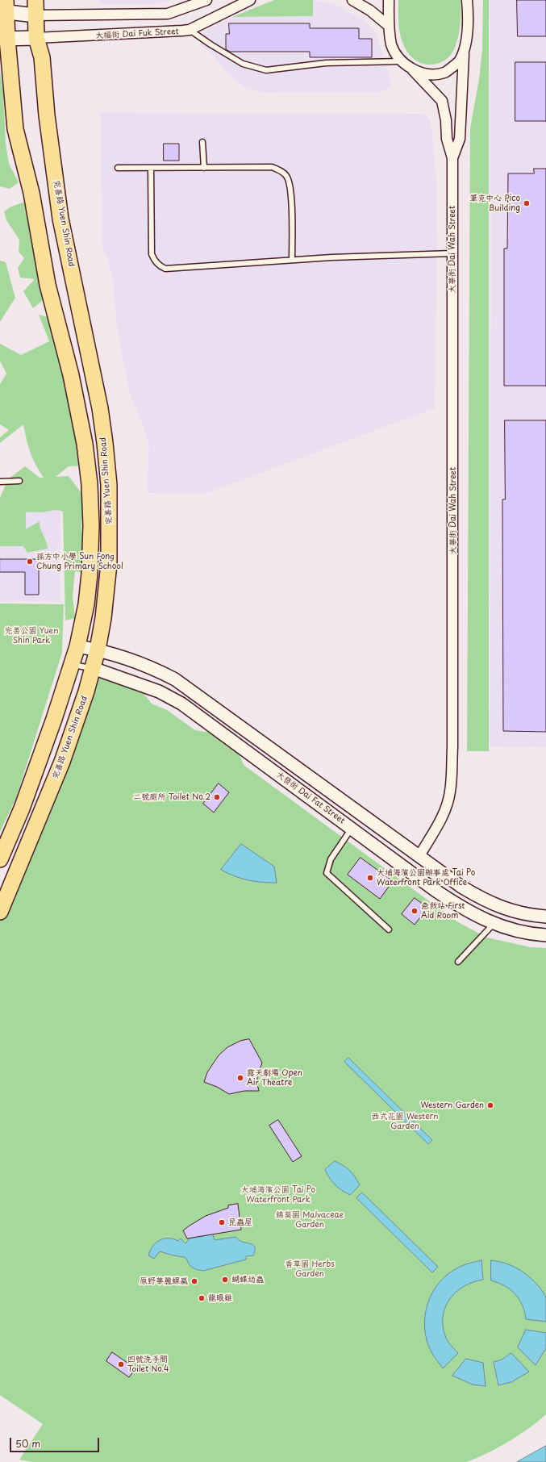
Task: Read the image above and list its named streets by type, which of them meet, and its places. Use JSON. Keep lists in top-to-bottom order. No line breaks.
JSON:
{"streets":{"main road":["完善路 Yuen Shin Road"],"street":["大福街 Dai Fuk Street","大華街 Dai Wah Street","大發街 Dai Fat Street"]},"crossings":[["大福街 Dai Fuk Street","完善路 Yuen Shin Road"],["完善路 Yuen Shin Road","大發街 Dai Fat Street"],["大華街 Dai Wah Street","大發街 Dai Fat Street"]],"parks":["完善公園 Yuen Shin Park","西式花園 Western Garden","大埔海濱公園 Tai Po Waterfront Park","錦葵園 Malvaceae Garden","香草園 Herbs Garden"],"places":["筆克中心 Pico Building","孫方中小學 Sun Fong Chung Primary School","二號廁所 Toilet No.2","大埔海濱公園辦事處 Tai Po Waterfront Park Office","急救站 First Aid Room","露天劇場 Open Air Theatre","Western Garden","昆蟲屋","蝴蝶幼蟲","原野華麗蜾蠃","龍眼雞","四號洗手間 Toilet No.4"],"scale_bar":"50 m"}
